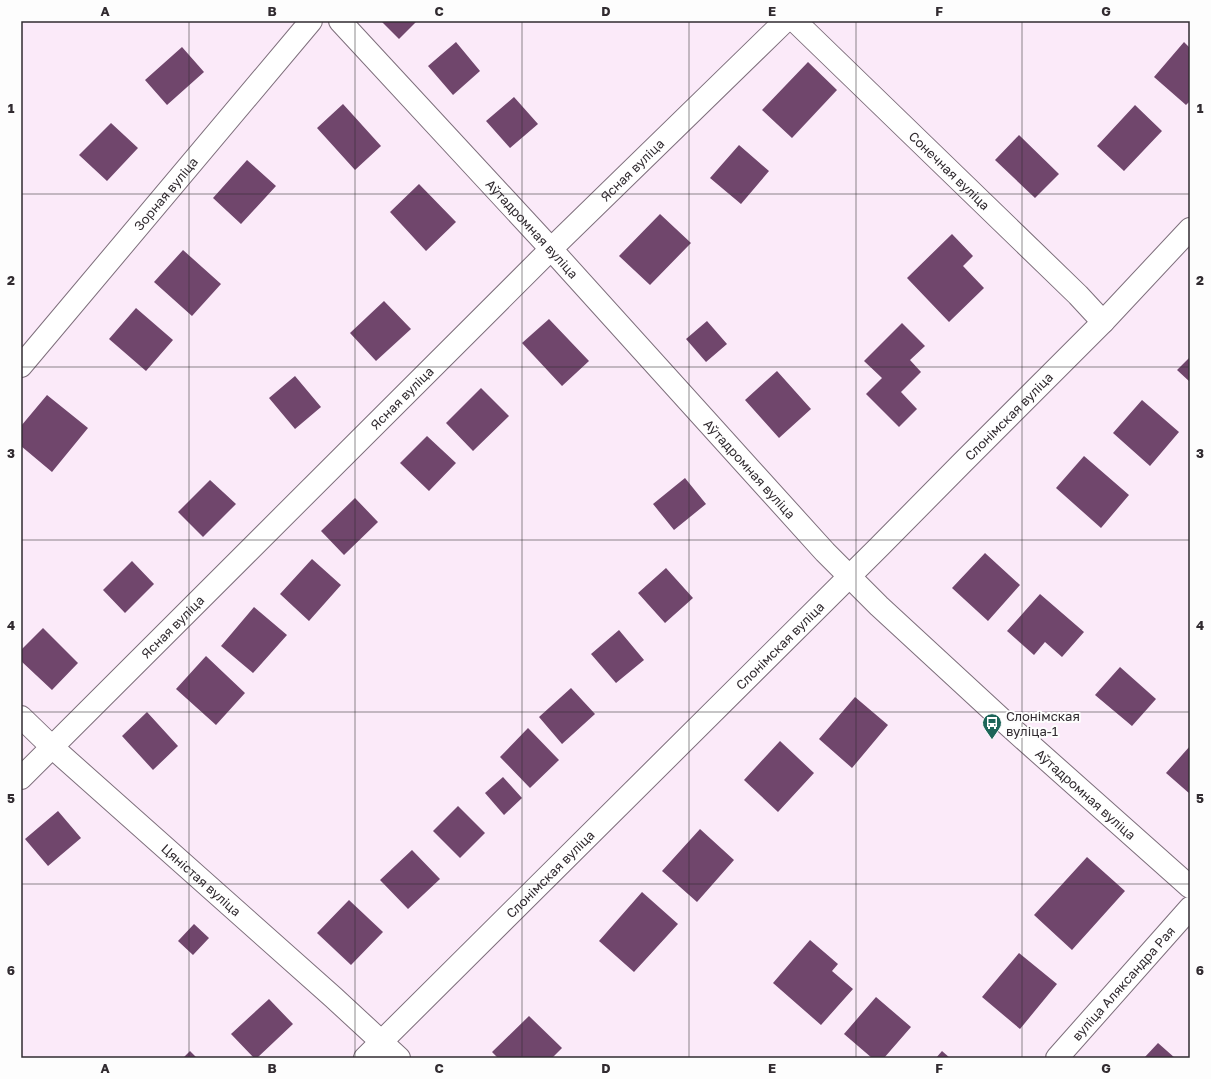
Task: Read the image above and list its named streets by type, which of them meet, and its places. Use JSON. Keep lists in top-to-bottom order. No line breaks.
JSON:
{"streets":{"street":["Ясная вуліца","Сонечная вуліца","Зорная вуліца","Аўтадромная вуліца","Слонімская вуліца","Цяністая вуліца","вуліца Аляксандра Рая"]},"crossings":[["Ясная вуліца","Аўтадромная вуліца"],["Ясная вуліца","Цяністая вуліца"],["Сонечная вуліца","Слонімская вуліца"],["Аўтадромная вуліца","Слонімская вуліца"],["Слонімская вуліца","Цяністая вуліца"]],"places":{"bus stop":["Слонімская вуліца-1"]},"grid":{"columns":["A","B","C","D","E","F","G"],"rows":["1","2","3","4","5","6"]}}
